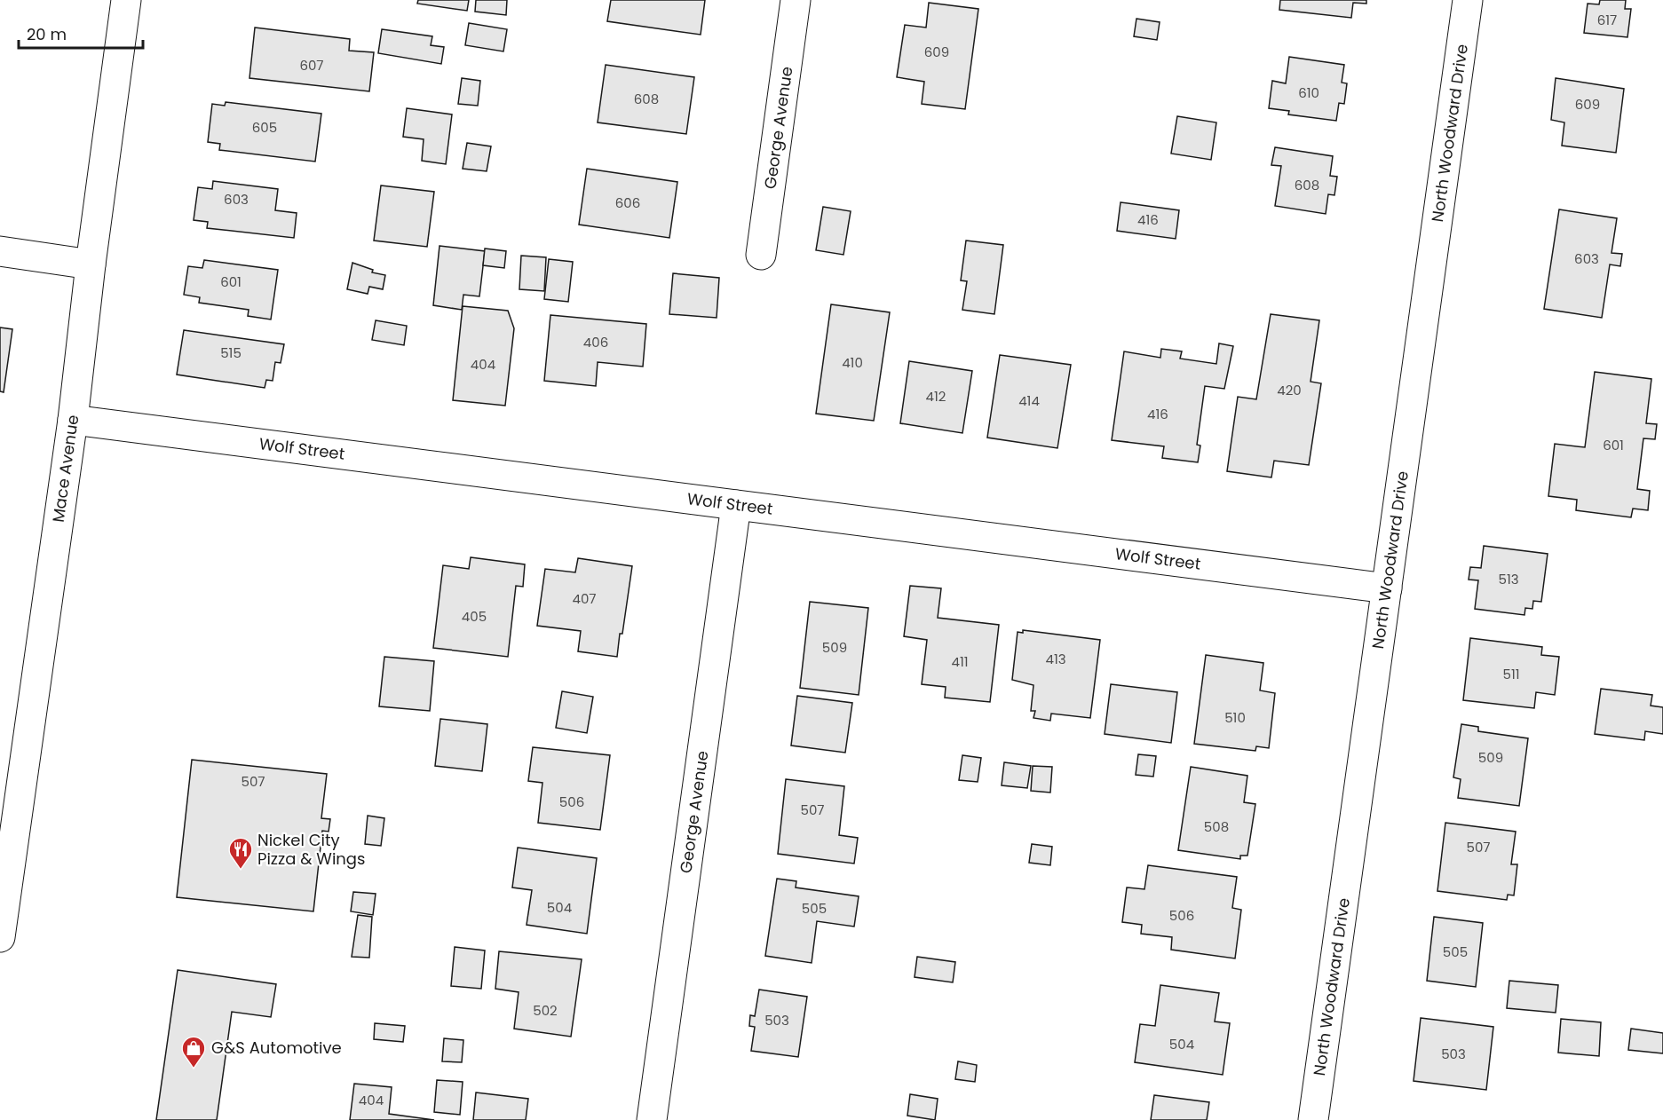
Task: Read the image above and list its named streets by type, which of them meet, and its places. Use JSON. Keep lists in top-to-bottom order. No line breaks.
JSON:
{"streets":{"street":["George Avenue","North Woodward Drive","Wolf Street","Mace Avenue"]},"crossings":[["George Avenue","Wolf Street"],["North Woodward Drive","Wolf Street"],["Wolf Street","Mace Avenue"]],"places":{"restaurant":["Nickel City Pizza & Wings"],"shop":["G&S Automotive"]},"house_numbers":["617","609","607","610","608","609","605","608","603","606","416","603","601","406","515","410","404","420","412","414","416","601","513","407","405","509","413","411","511","510","509","507","506","507","508","507","504","505","506","505","502","503","504","503","404"],"scale_bar":"20 m"}
